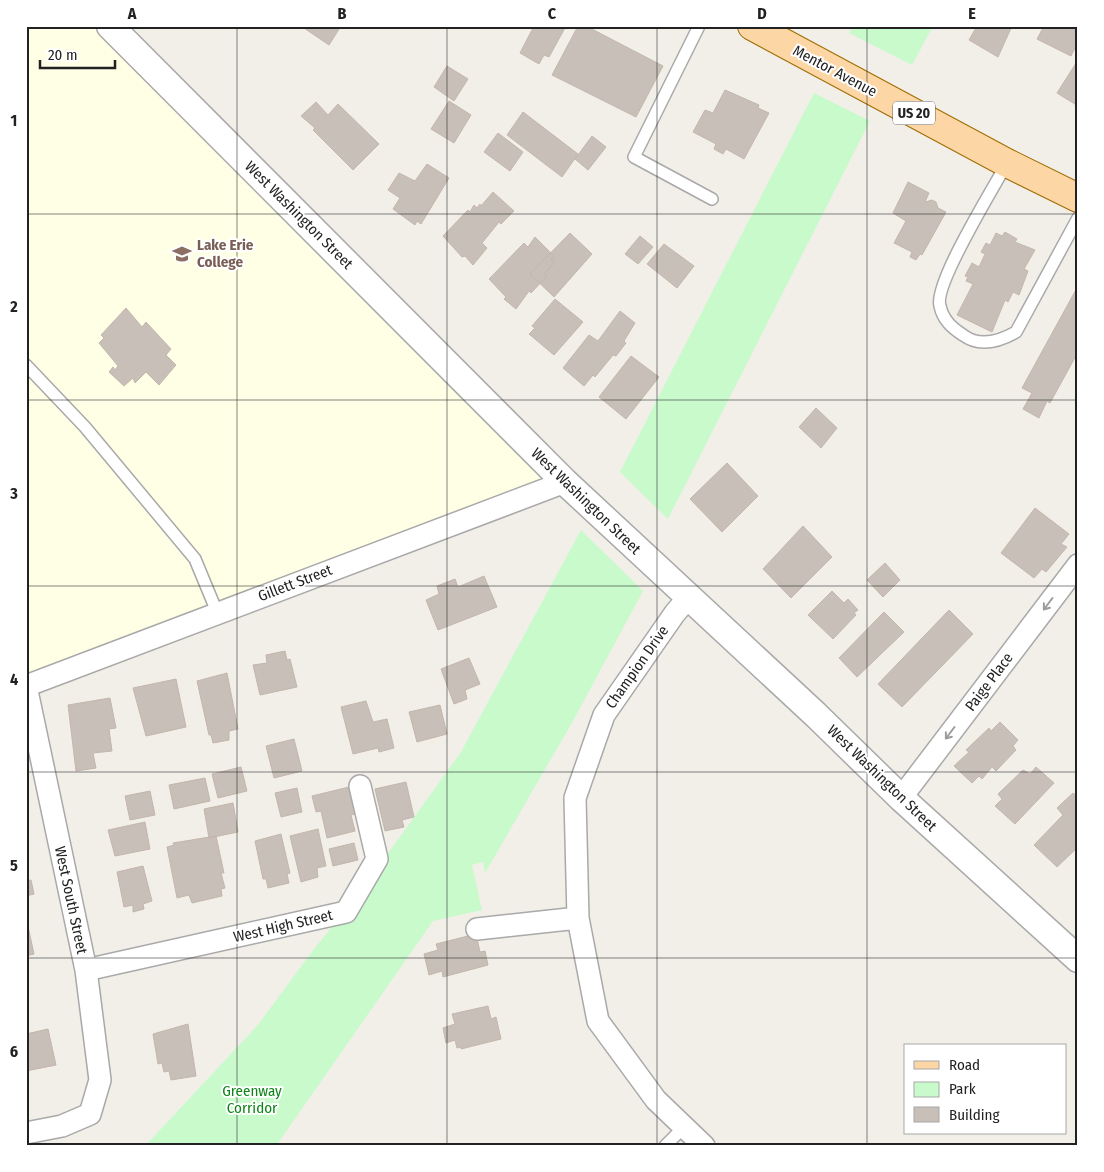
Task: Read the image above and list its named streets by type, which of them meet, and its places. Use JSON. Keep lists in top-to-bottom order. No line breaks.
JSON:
{"streets":{"main road":["Mentor Avenue","US 20"],"street":["West Washington Street","Gillett Street","Champion Drive","Paige Place","West South Street","West High Street"]},"crossings":[["West Washington Street","Gillett Street"],["West Washington Street","Champion Drive"],["West Washington Street","Paige Place"],["Gillett Street","West South Street"],["West South Street","West High Street"]],"one_way":["Paige Place"],"parks":["Greenway Corridor"],"places":{"school or university":["Lake Erie College"]},"legend":["Road","Park","Building"],"scale_bar":"20 m","grid":{"columns":["A","B","C","D","E"],"rows":["1","2","3","4","5","6"]}}
